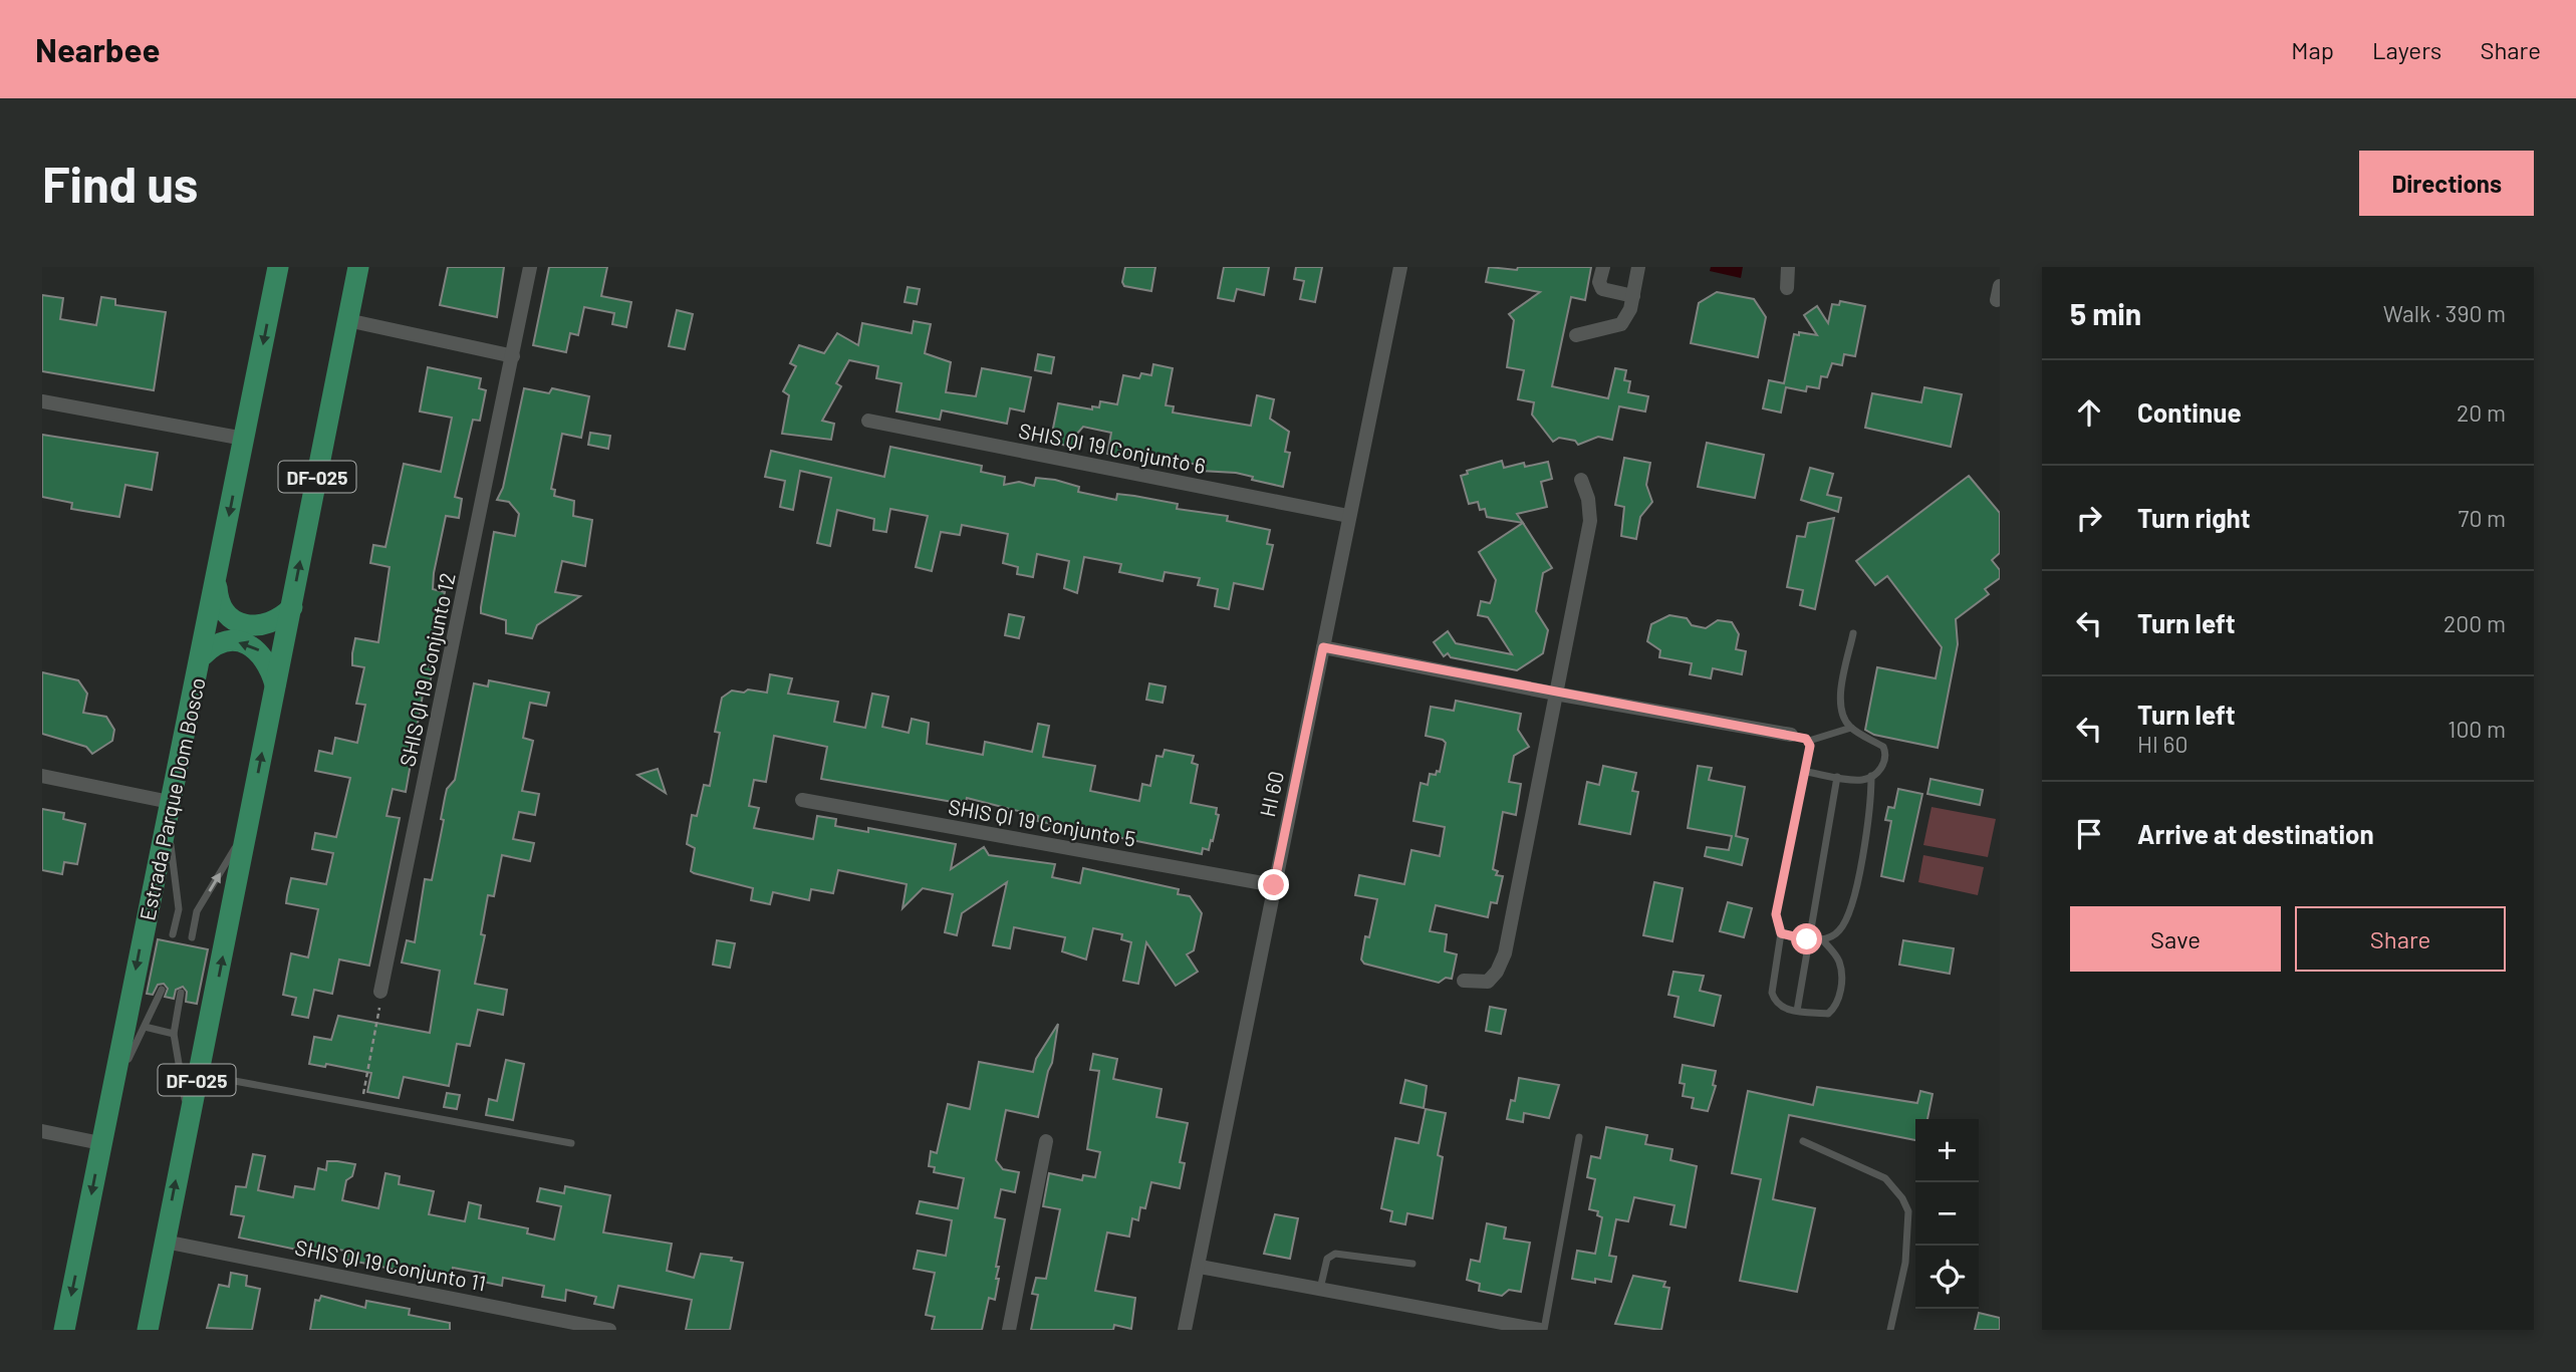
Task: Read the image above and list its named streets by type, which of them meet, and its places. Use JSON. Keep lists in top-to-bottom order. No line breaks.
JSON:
{"streets":{"main road":["DF-025","Estrada Parque Dom Bosco"],"street":["SHIS QI 19 Conjunto 6","SHIS QI 19 Conjunto 12","HI 60","SHIS QI 19 Conjunto 5","SHIS QI 19 Conjunto 11"]},"crossings":[["SHIS QI 19 Conjunto 6","HI 60"],["DF-025","SHIS QI 19 Conjunto 11"],["HI 60","SHIS QI 19 Conjunto 5"]],"page":{"header":"Nearbee","nav":["Map","Layers","Share"],"buttons":["Directions",["Save","Share"]],"title":"Find us","heading":["5 min","Walk · 390 m"],"list":[["Continue","20 m"],["Turn right","70 m"],["Turn left","200 m"],["Turn left","HI 60","100 m"],"Arrive at destination"],"map_buttons":["+","−"]}}
